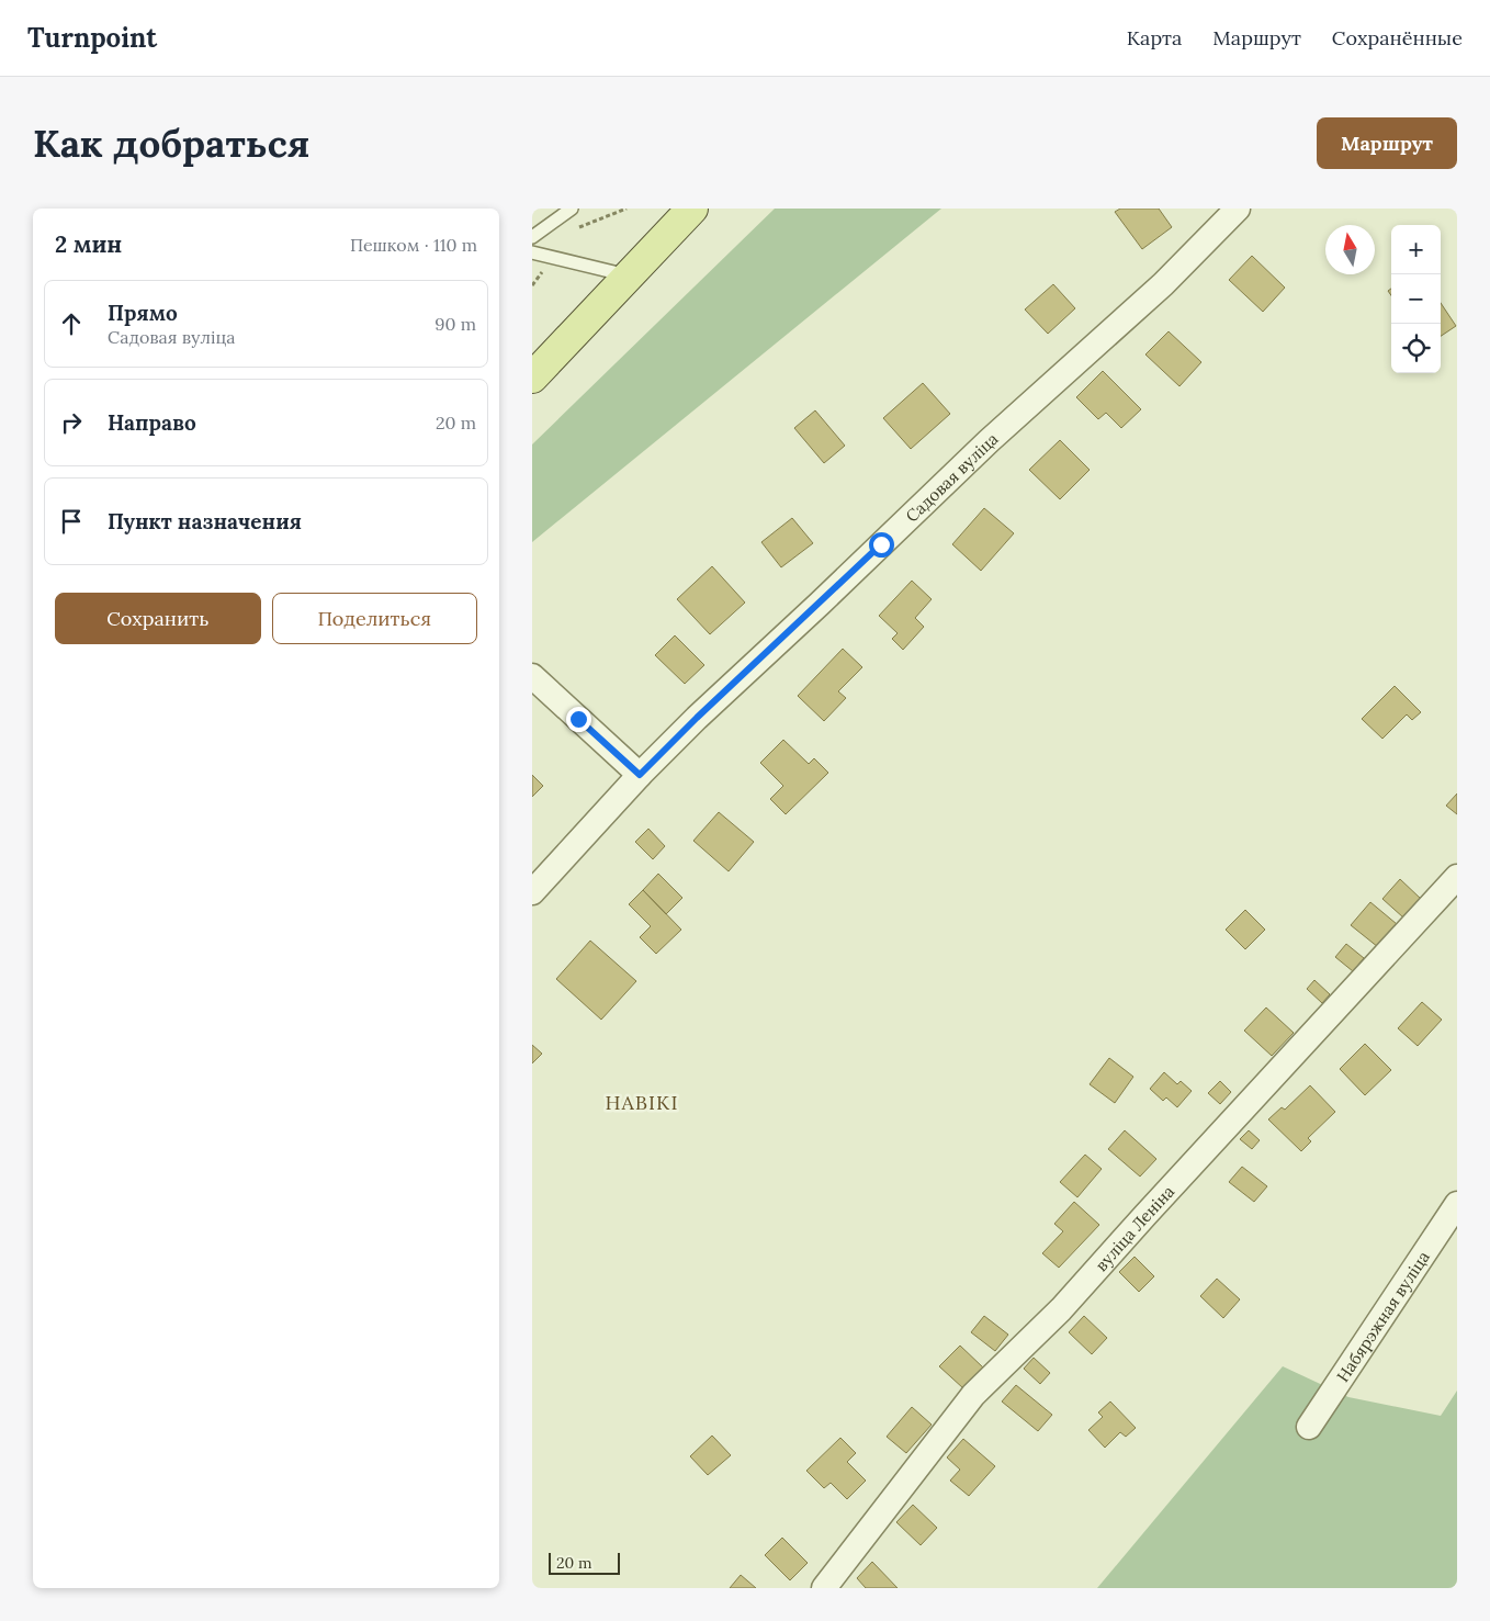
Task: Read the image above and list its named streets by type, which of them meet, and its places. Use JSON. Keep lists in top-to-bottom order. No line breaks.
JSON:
{"streets":{"street":["Садовая вуліца","вуліца Леніна","Набярэжная вуліца"]},"districts":["НАВІКІ"],"scale_bar":"20 m","north":"top","page":{"header":"Turnpoint","nav":["Карта","Маршрут","Сохранённые"],"buttons":["Маршрут",["Сохранить","Поделиться"]],"title":"Как добраться","heading":["2 мин","Пешком · 110 m"],"map_buttons":["+","−"],"list":[["Прямо","Садовая вуліца","90 m"],["Направо","20 m"],"Пункт назначения"],"scale":"20 m"}}
